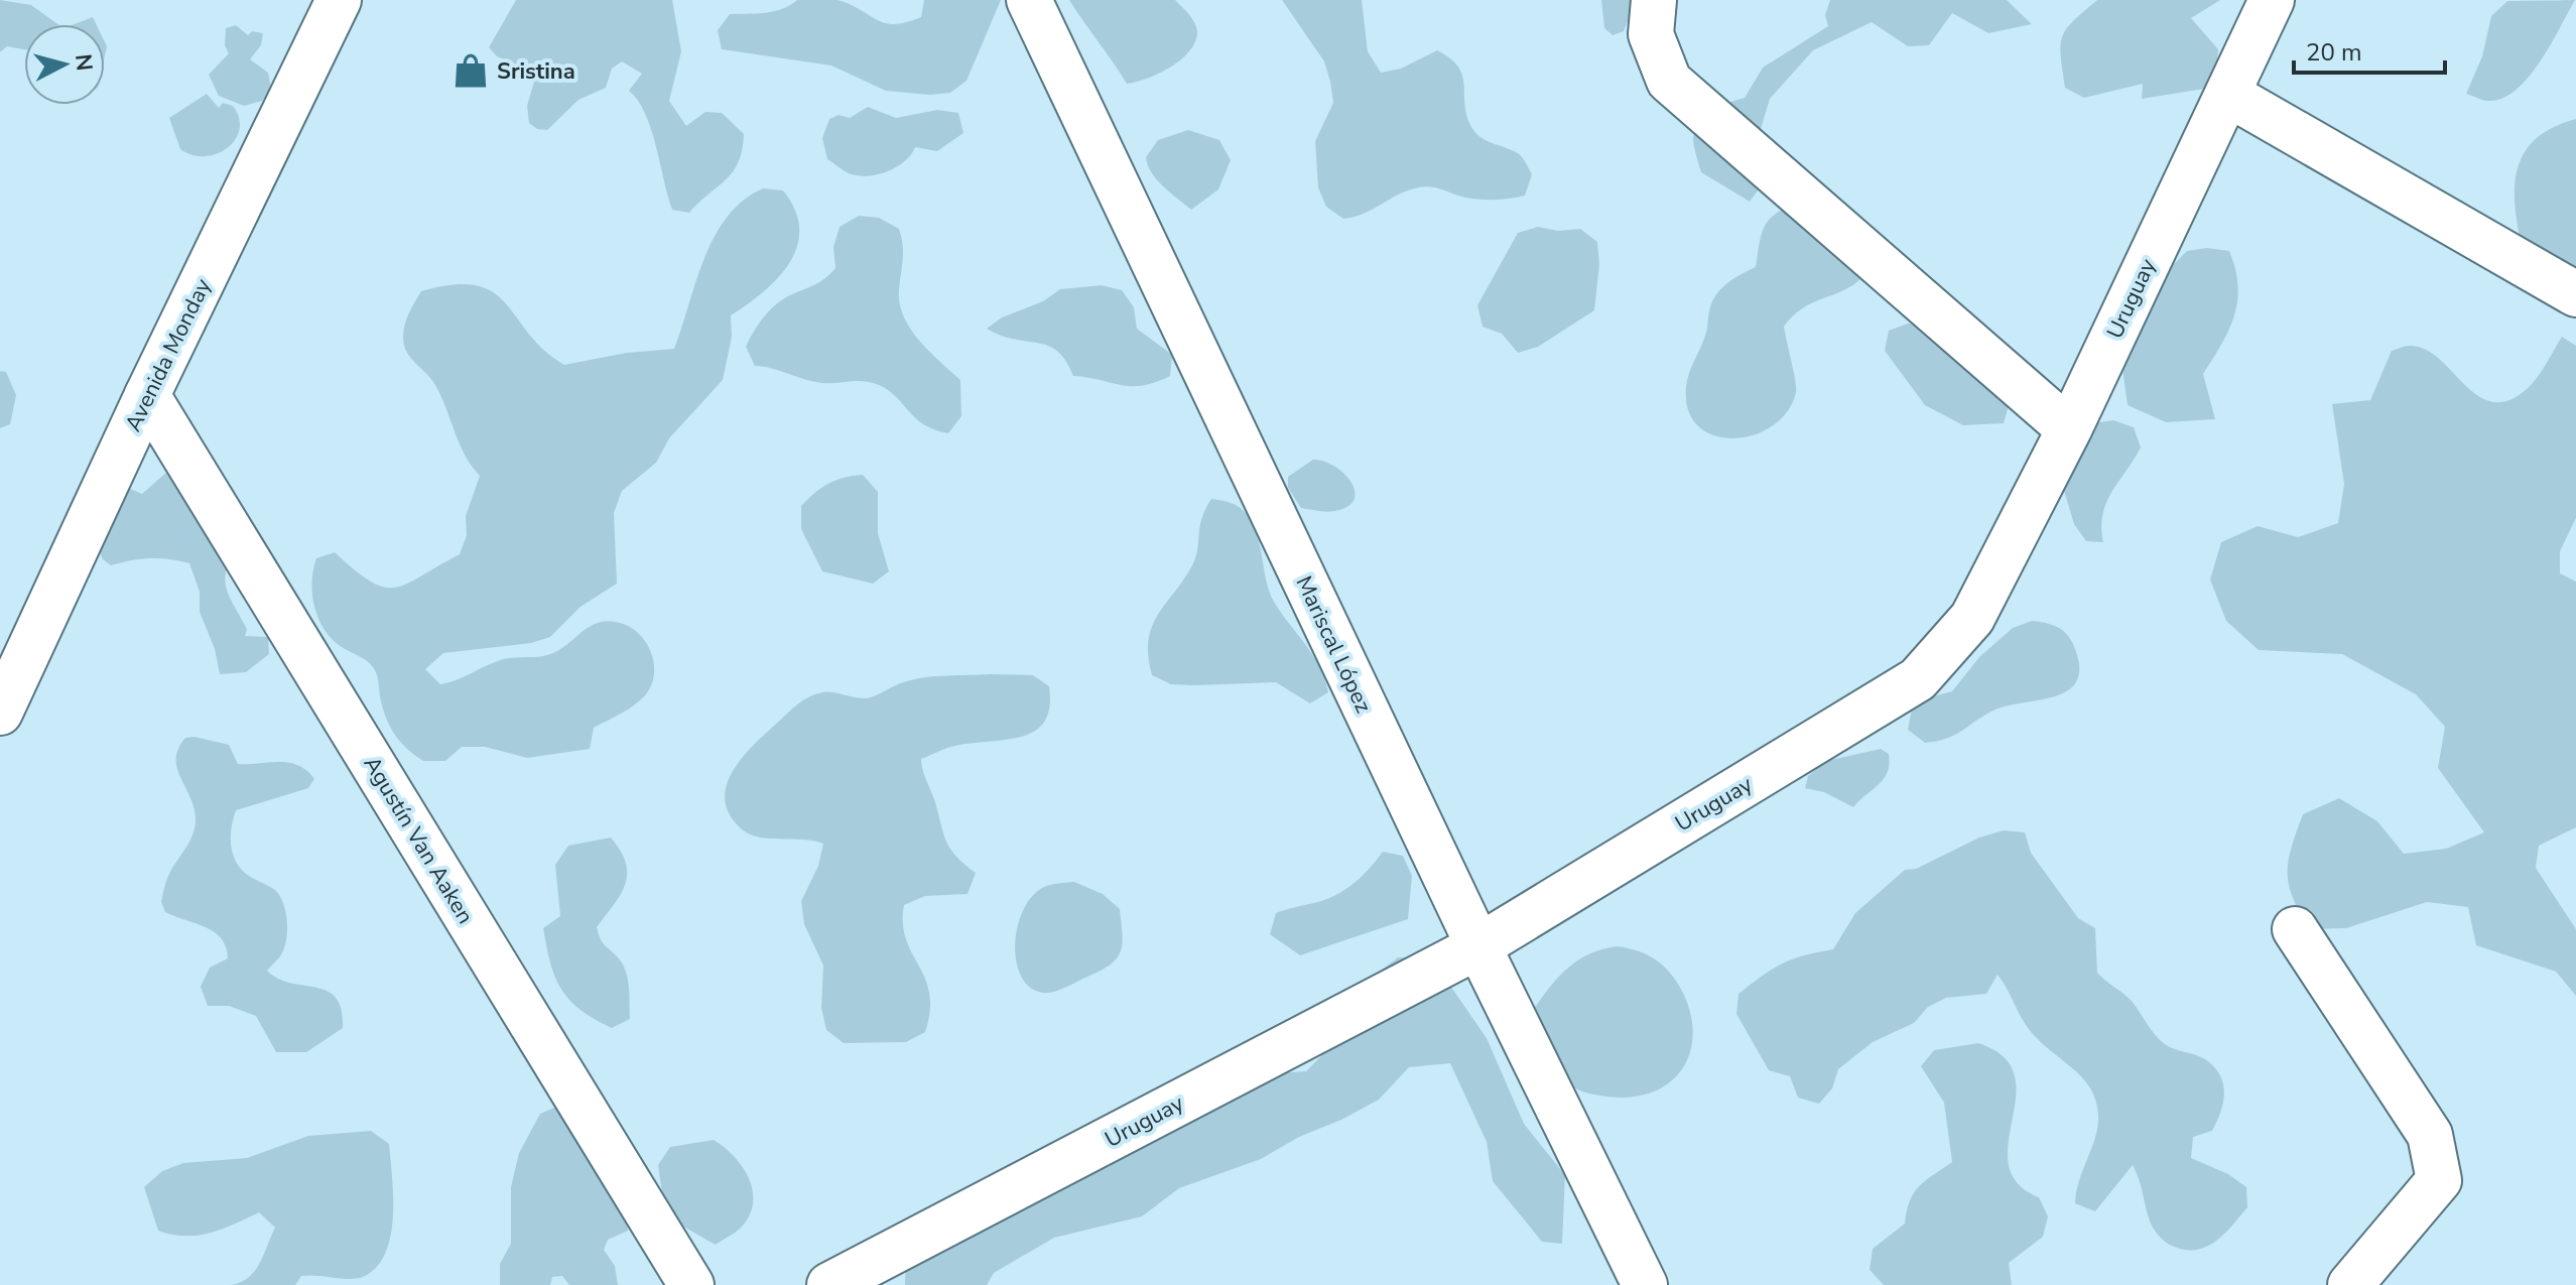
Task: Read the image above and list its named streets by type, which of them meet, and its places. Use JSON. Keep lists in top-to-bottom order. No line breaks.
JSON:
{"streets":{"street":["Uruguay","Avenida Monday","Mariscal López","Agustín Van Aaken"]},"crossings":[["Uruguay","Mariscal López"],["Avenida Monday","Agustín Van Aaken"]],"places":{"shop":["Sristina"]},"scale_bar":"20 m","north":"right"}
